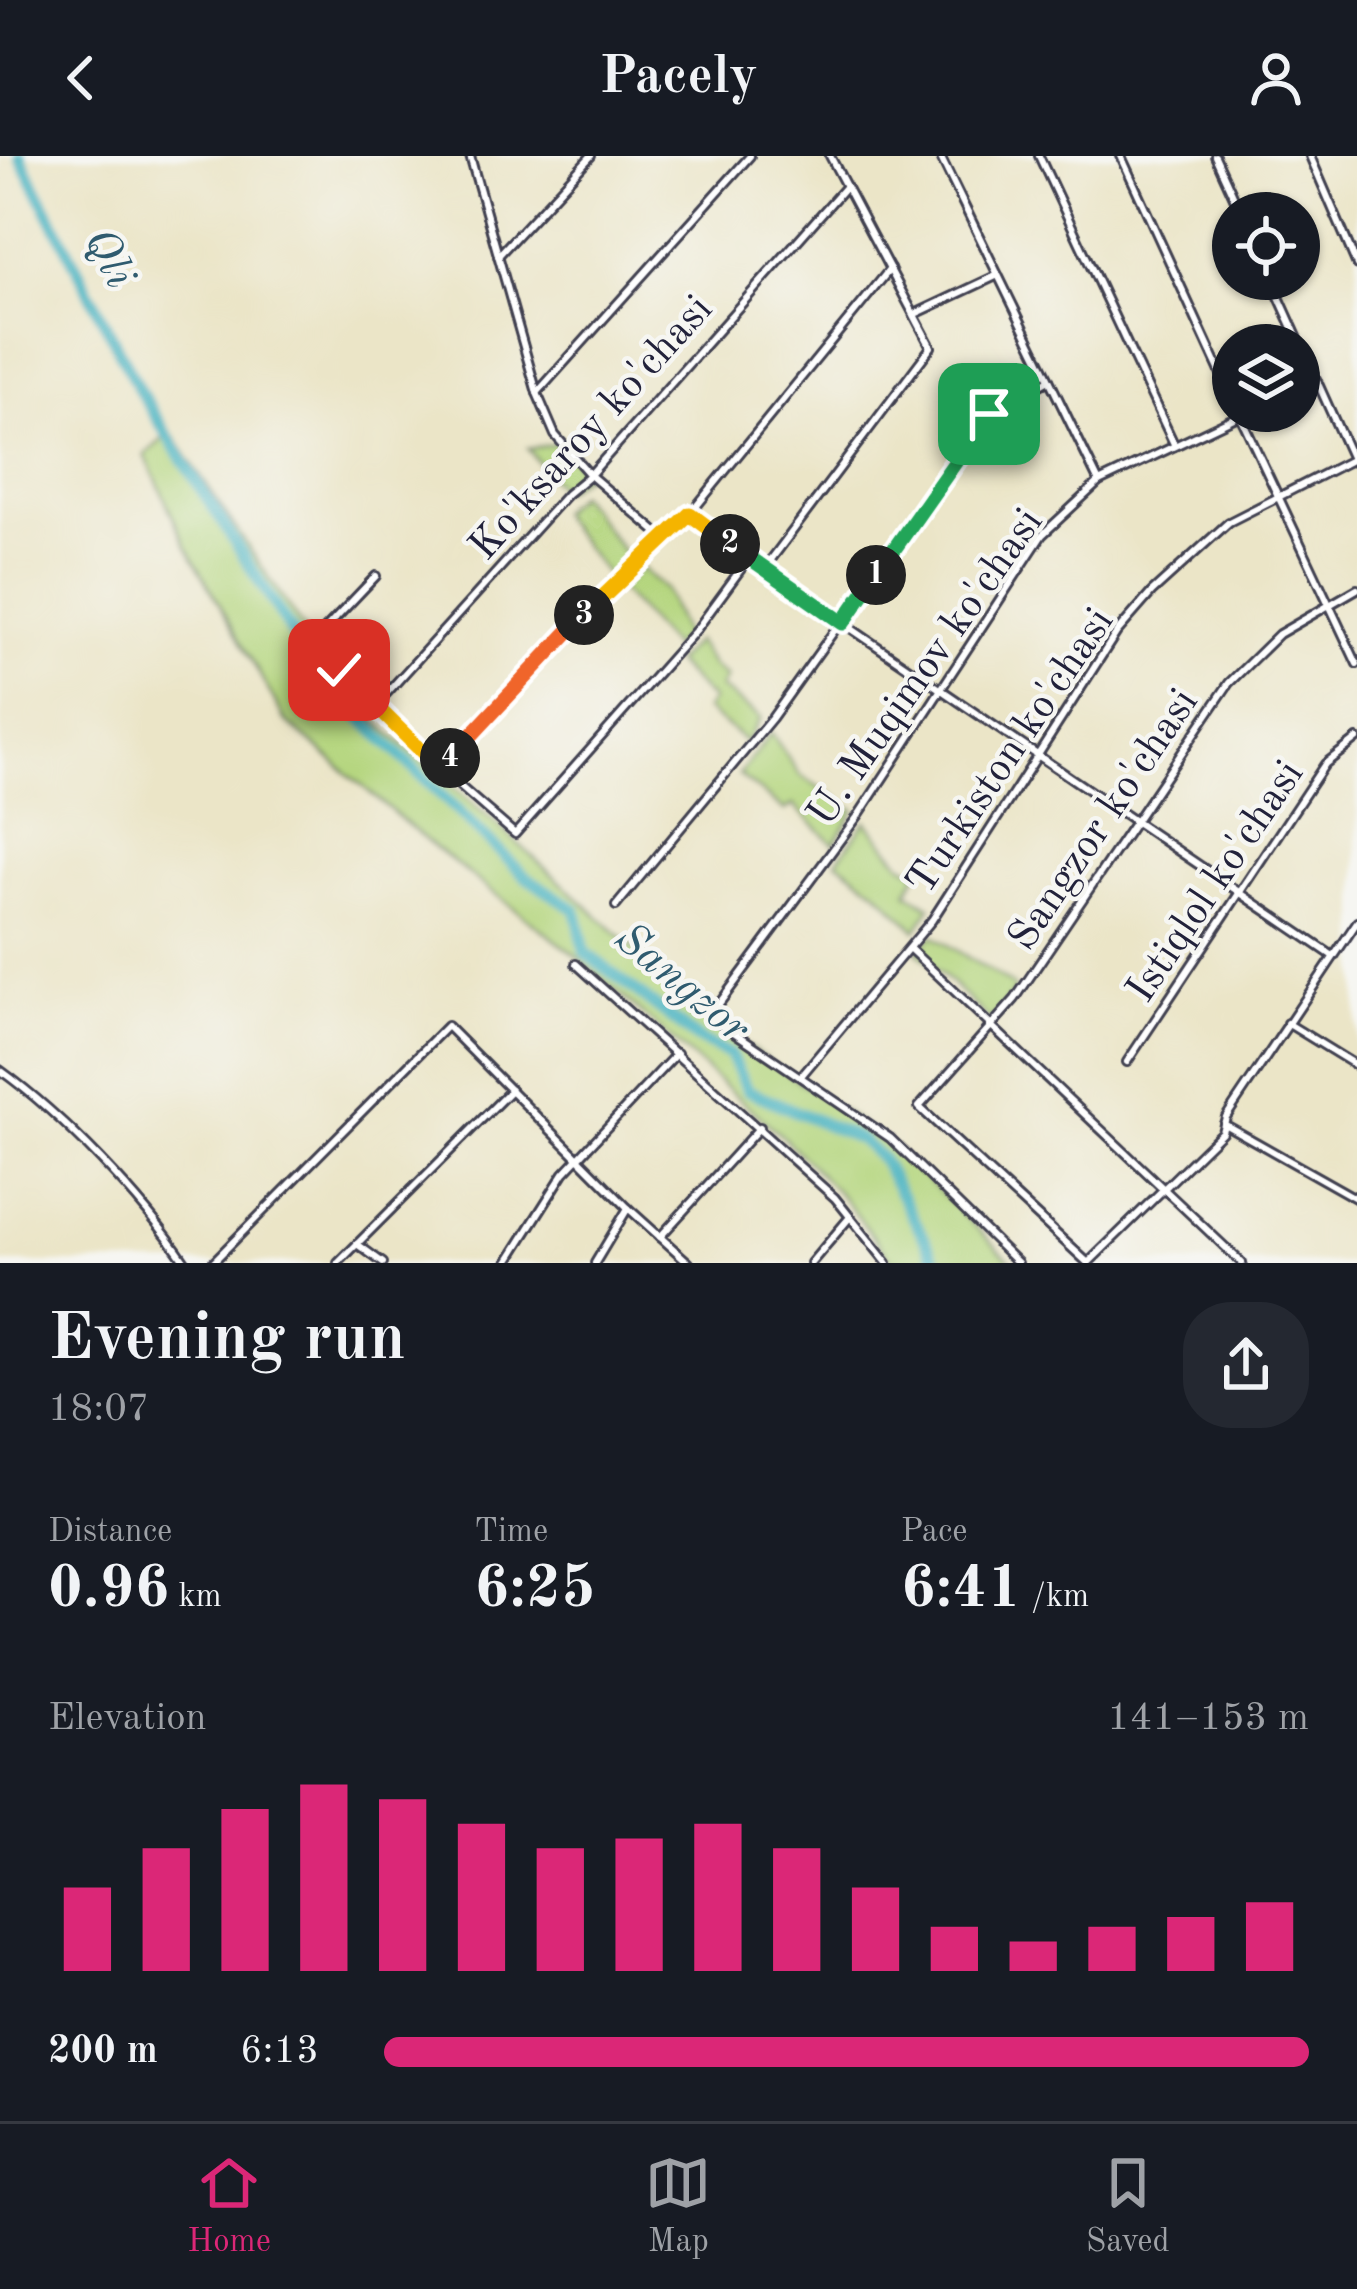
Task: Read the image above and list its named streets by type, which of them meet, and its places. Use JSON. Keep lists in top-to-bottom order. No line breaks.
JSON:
{"streets":{"street":["Ko'ksaroy ko'chasi","U. Muqimov ko'chasi","Turkiston ko'chasi","Sangzor ko'chasi","Istiqlol ko'chasi"]},"crossings":[["U. Muqimov ko'chasi","Turkiston ko'chasi"]],"water":["Qli","Sangzor"],"page":{"header":"Pacely","pins":["2","1","3","4"],"heading":["Evening run","18:07"],"stats":[["Distance","0.96 km"],["Time","6:25"],["Pace","6:41 /km"]],"chart":["Elevation","141–153 m"],"list":[{"name":"200 m","note":"6:13"}],"tabs":["Home","Map","Saved"]}}
